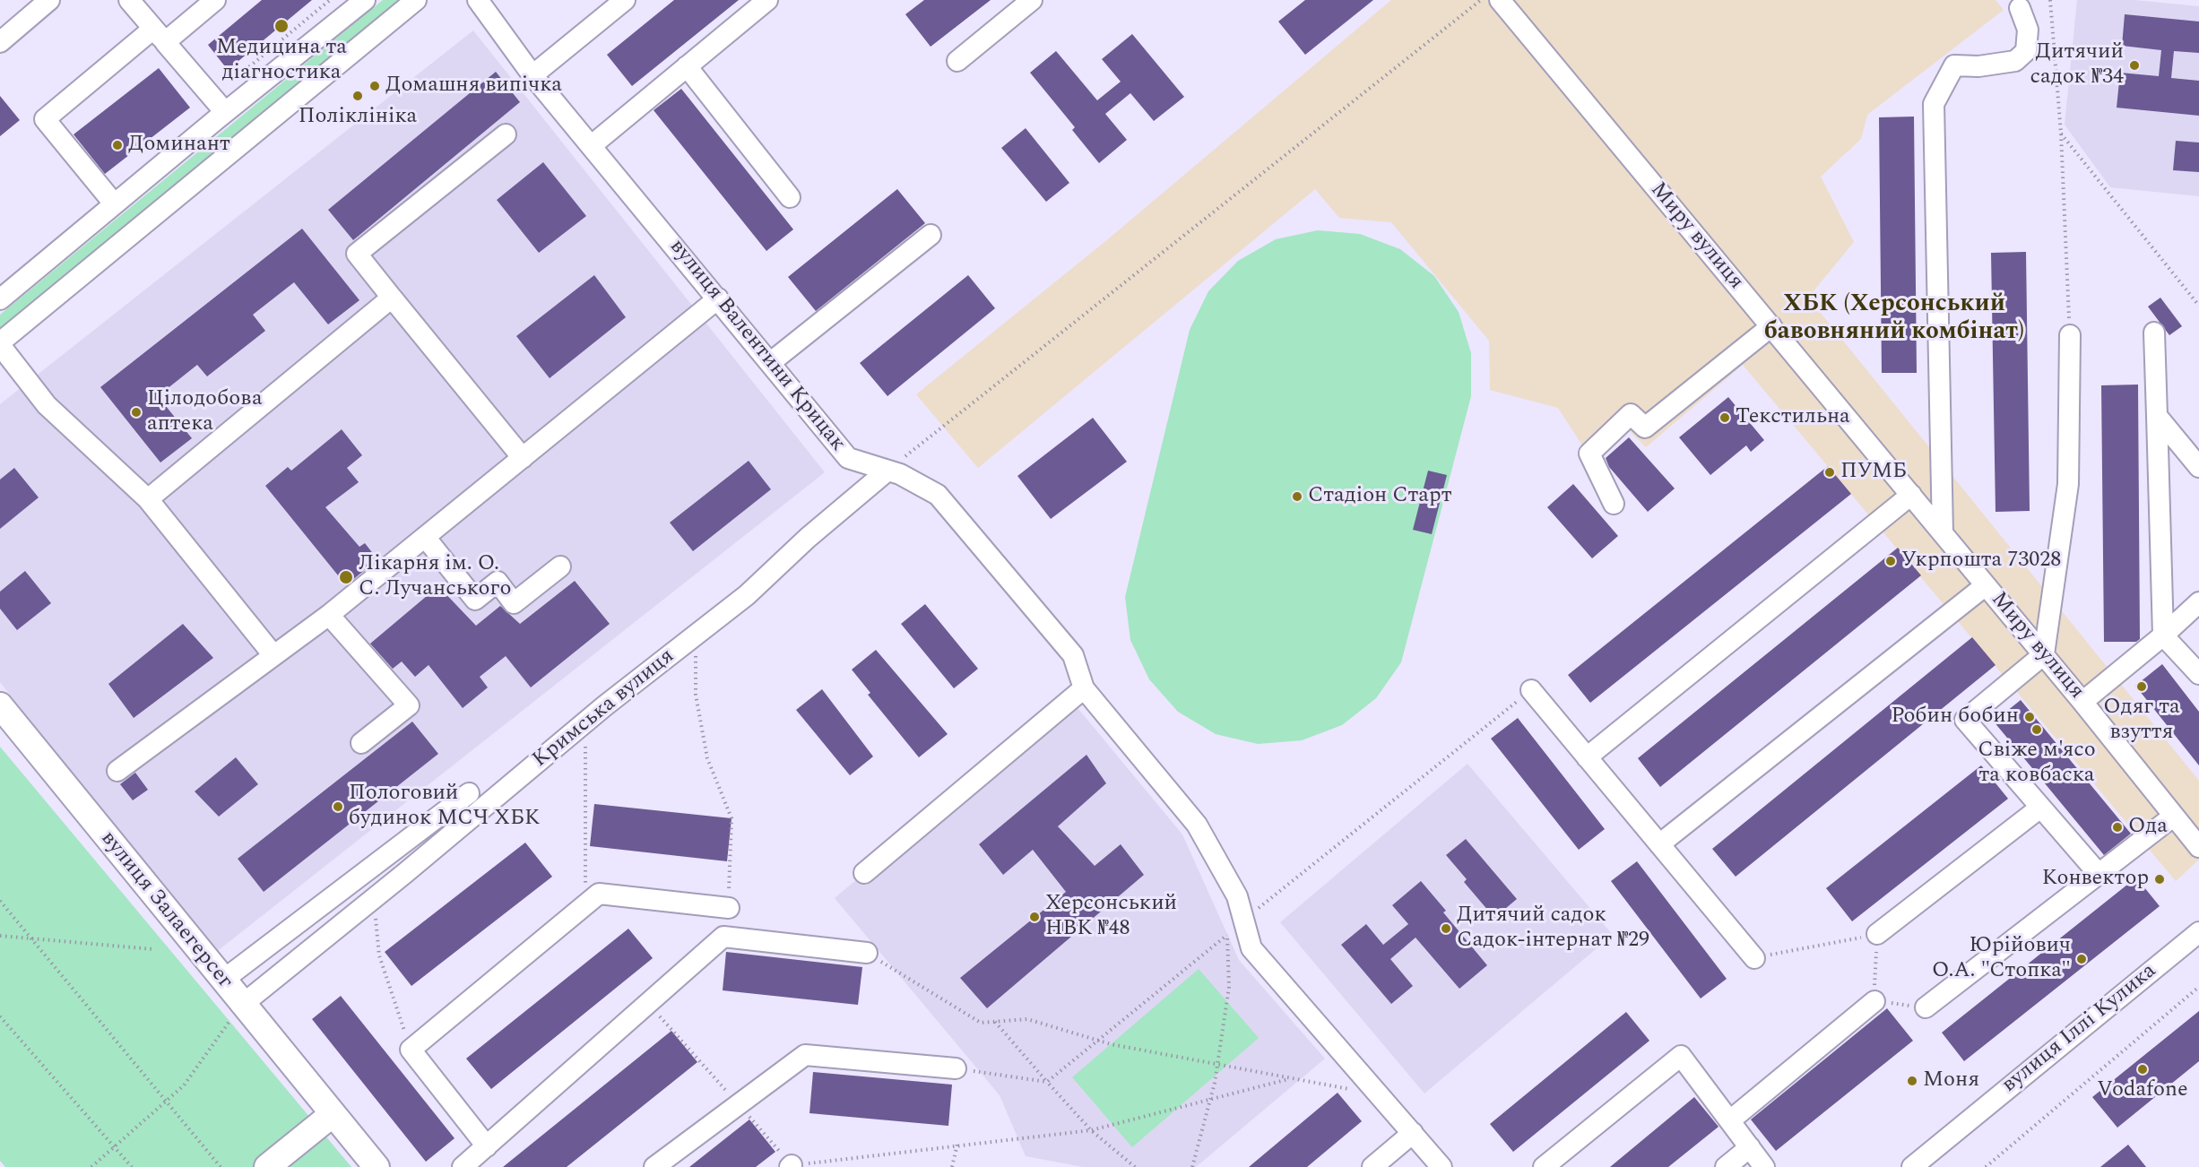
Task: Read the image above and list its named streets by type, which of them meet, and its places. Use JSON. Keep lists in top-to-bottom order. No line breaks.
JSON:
{"streets":{"main road":["вулиця Залаегерсег"],"street":["Миру вулиця","вулиця Валентини Крицак","Кримська вулиця","вулиця Іллі Кулика"]},"crossings":[["вулиця Валентини Крицак","Кримська вулиця"],["Кримська вулиця","вулиця Залаегерсег"]],"districts":["ХБК (Херсонський бавовняний комбінат)"],"places":["Медицина та діагностика","Дитячий садок №34","Домашня випічка","Поліклініка","Доминант","Цiлодобова аптека","Текстильна","ПУМБ","Стадіон Старт","Укрпошта 73028","Лікарня ім. О. С. Лучанського","Одяг та взуття","Робин бобин","Свіже м'ясо та ковбаска","Пологовий будинок МСЧ ХБК","Ода","Конвектор","Херсонський НВК №48","Дитячий садок Садок-інтернат №29","Юрійович О.А. \"Стопка\"","Vodafone","Моня"]}
